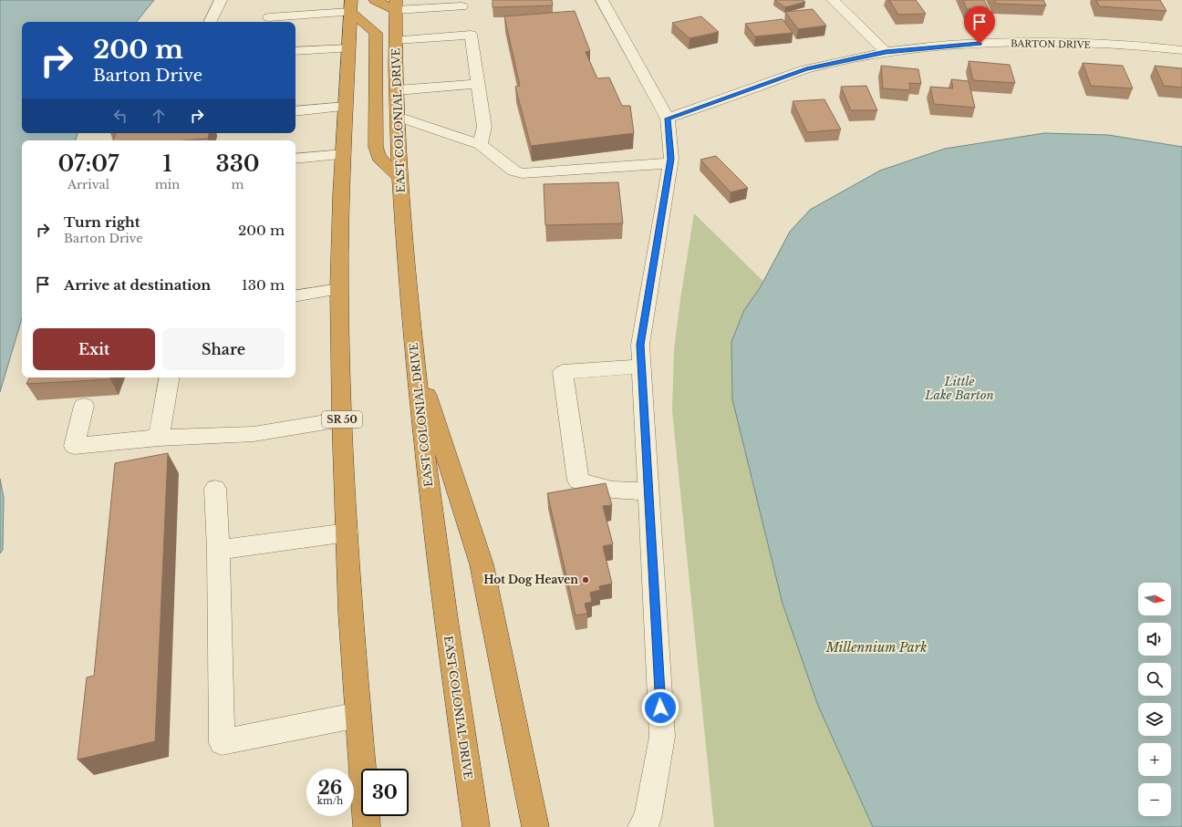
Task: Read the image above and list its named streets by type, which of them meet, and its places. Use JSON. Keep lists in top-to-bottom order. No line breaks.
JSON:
{"streets":{"highway":["EAST COLONIAL DRIVE","SR 50"],"street":["BARTON DRIVE"]},"water":["Little Lake Barton"],"parks":["Millennium Park"],"places":["Hot Dog Heaven"],"north":"right","page":{"turn":["200 m","Barton Drive"],"eta":["07:07","Arrival","1","min","330","m"],"list":[{"name":"Turn right","note":"Barton Drive","value":"200 m"},{"name":"Arrive at destination","value":"130 m"}],"buttons":["Exit","Share"],"map_buttons":["+","−"],"speed":"26 km/h","limit":"30"}}
